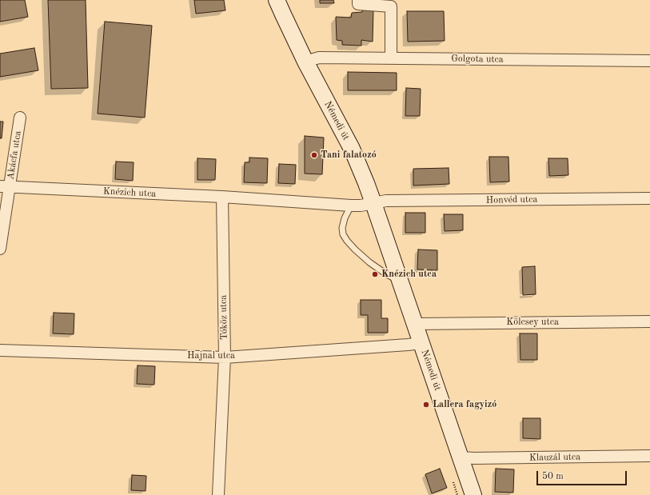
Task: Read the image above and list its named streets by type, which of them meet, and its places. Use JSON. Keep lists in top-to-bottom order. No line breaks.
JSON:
{"streets":{"main road":["Némedi út"],"street":["Golgota utca","Akácfa utca","Knézich utca","Honvéd utca","Tóköz utca","Kölcsey utca","Hajnal utca","Klauzál utca"]},"crossings":[["Golgota utca","Némedi út"],["Némedi út","Knézich utca"],["Némedi út","Honvéd utca"],["Némedi út","Kölcsey utca"],["Némedi út","Hajnal utca"],["Némedi út","Klauzál utca"],["Akácfa utca","Knézich utca"],["Knézich utca","Honvéd utca"],["Knézich utca","Tóköz utca"],["Tóköz utca","Hajnal utca"]],"places":["Tani falatozó","Knézich utca","Lallera fagyizó"],"scale_bar":"50 m"}
